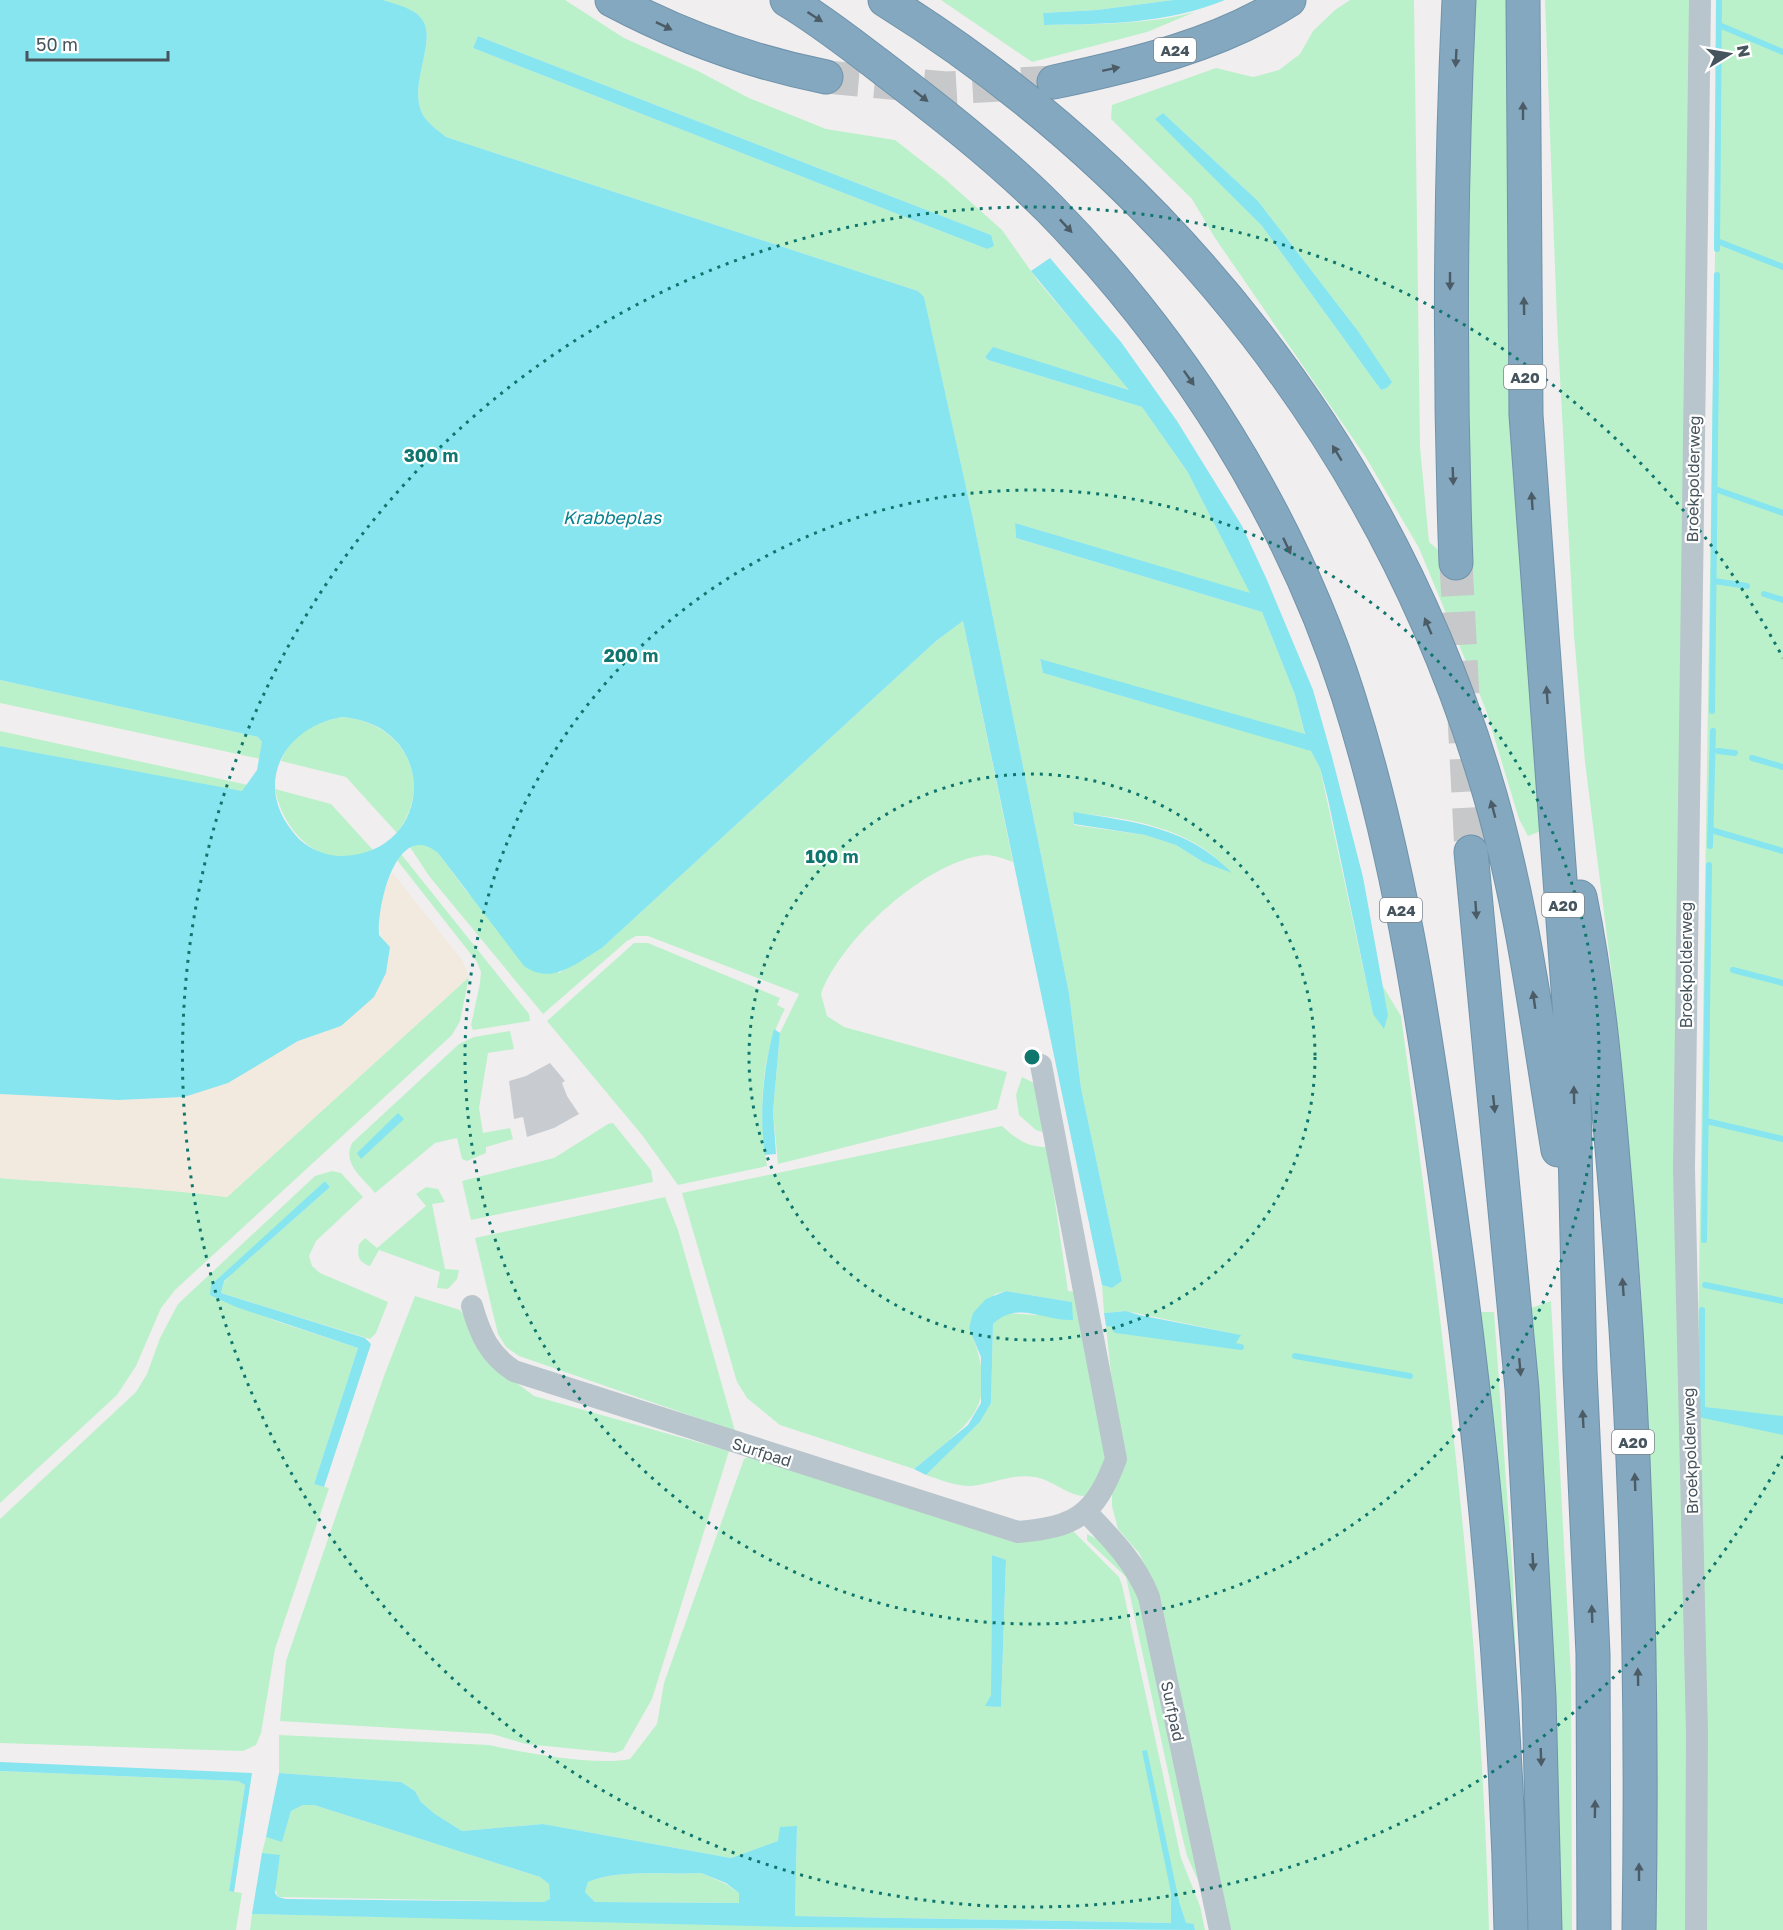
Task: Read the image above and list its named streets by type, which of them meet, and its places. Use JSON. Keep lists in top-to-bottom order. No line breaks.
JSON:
{"streets":{"highway":["A24","A20"],"street":["Broekpolderweg","Surfpad"]},"water":["Krabbeplas"],"scale_bar":"50 m","north":"right","rings":["300 m","200 m","100 m"]}
